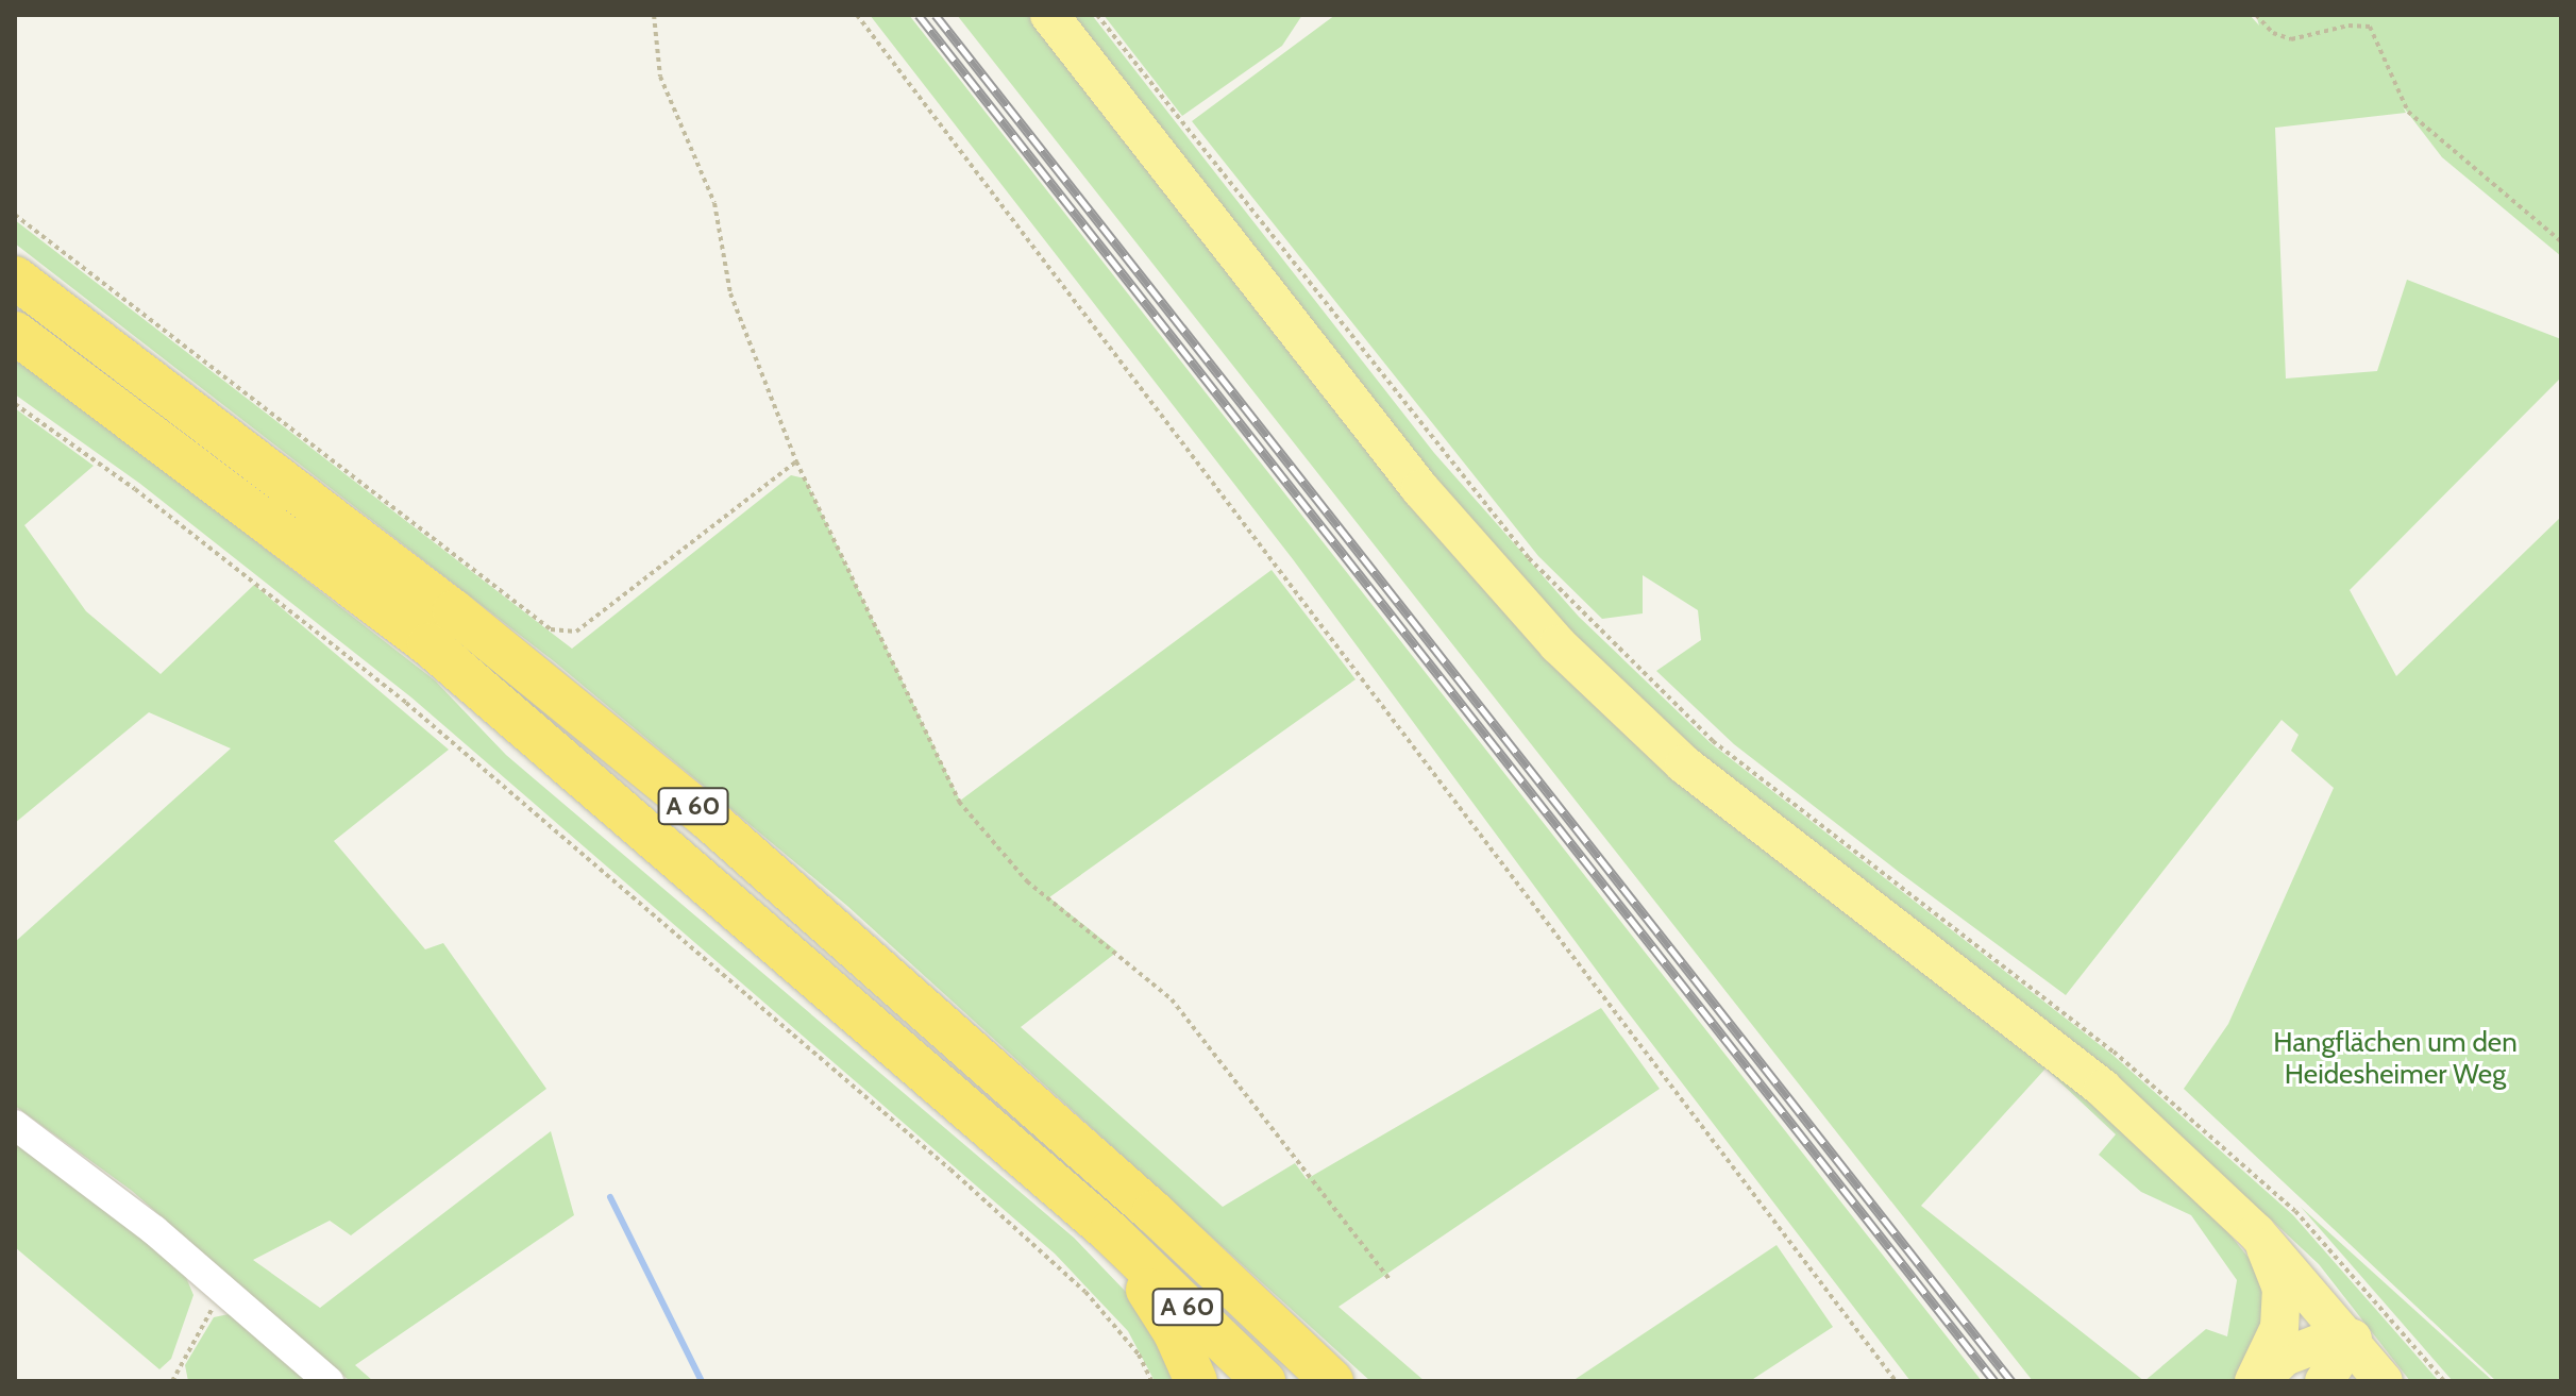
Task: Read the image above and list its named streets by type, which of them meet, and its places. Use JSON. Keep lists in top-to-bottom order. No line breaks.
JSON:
{"streets":{"highway":["A 60"]},"parks":["Hangflächen um den Heidesheimer Weg"]}
